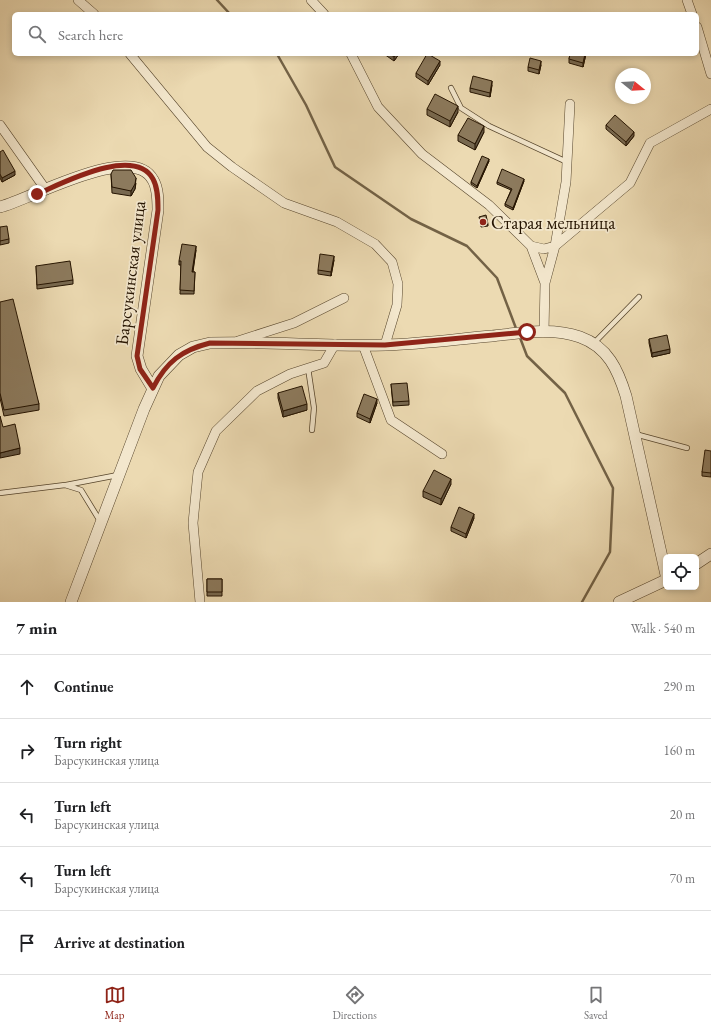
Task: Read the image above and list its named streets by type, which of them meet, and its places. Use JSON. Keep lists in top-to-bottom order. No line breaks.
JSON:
{"streets":{"street":["Барсукинская улица"]},"places":["Старая мельница"],"north":"right","page":{"search":"Search here","heading":["7 min","Walk · 540 m"],"list":[["Continue","290 m"],["Turn right","Барсукинская улица","160 m"],["Turn left","Барсукинская улица","20 m"],["Turn left","Барсукинская улица","70 m"],"Arrive at destination"],"nav":["Map","Directions","Saved"]}}
